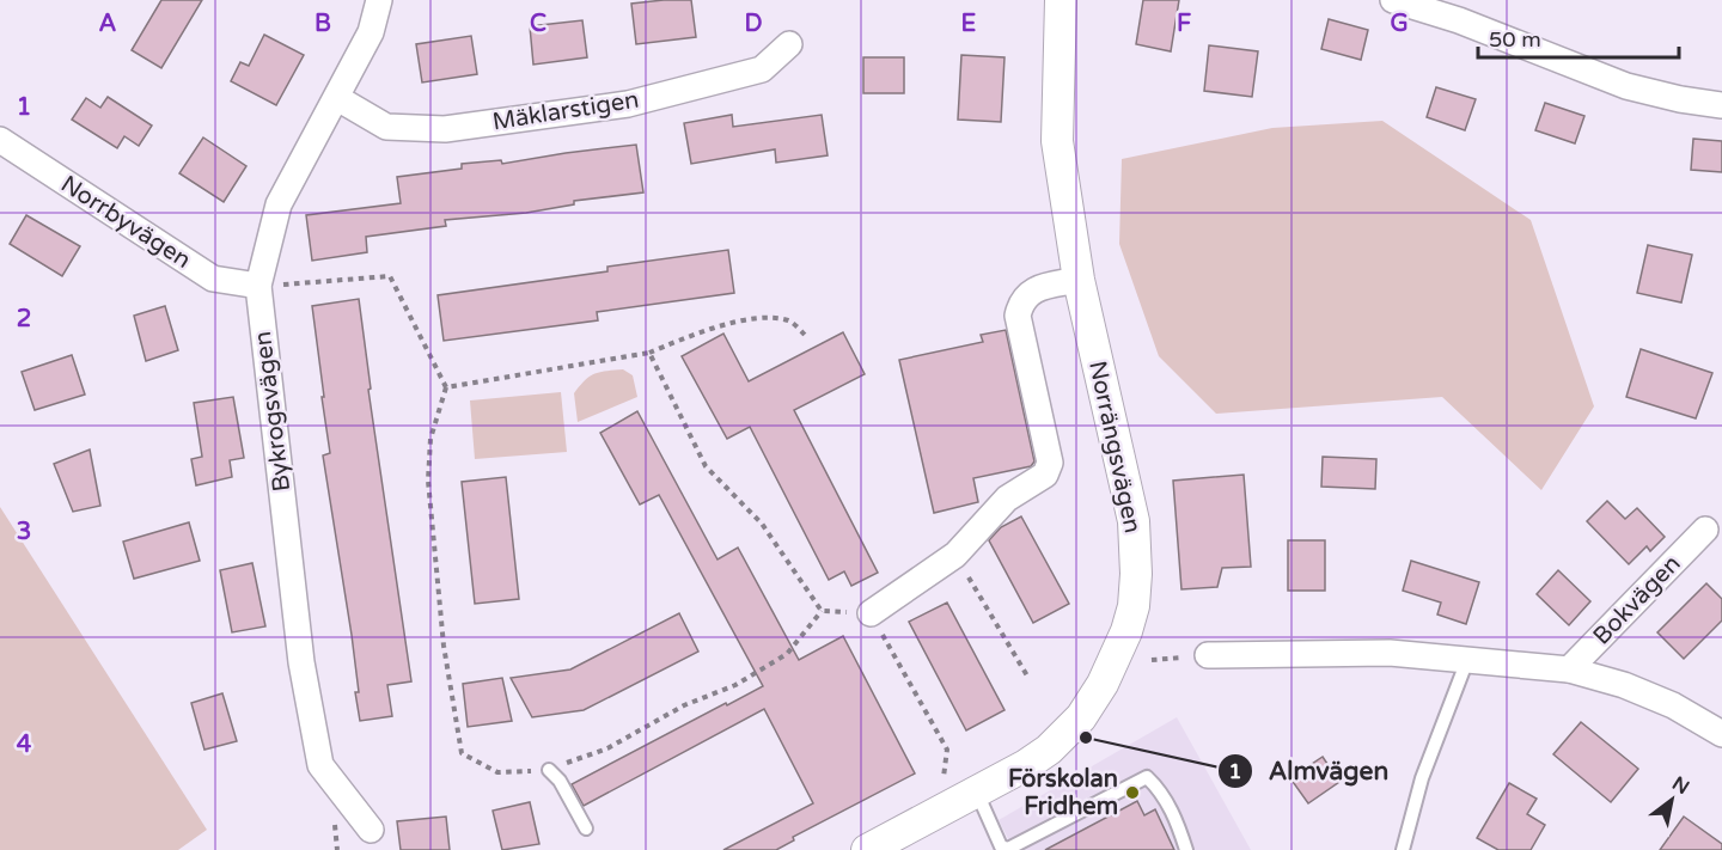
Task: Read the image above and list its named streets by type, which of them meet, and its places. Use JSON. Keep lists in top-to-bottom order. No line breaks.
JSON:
{"streets":{"street":["Mäklarstigen","Norrbyvägen","Bykrogsvägen","Norrängsvägen","Bokvägen"]},"crossings":[["Mäklarstigen","Bykrogsvägen"],["Norrbyvägen","Bykrogsvägen"]],"places":["Almvägen","Förskolan Fridhem"],"scale_bar":"50 m","north":"top right","grid":{"columns":["A","B","C","D","E","F","G"],"rows":["1","2","3","4"]}}
